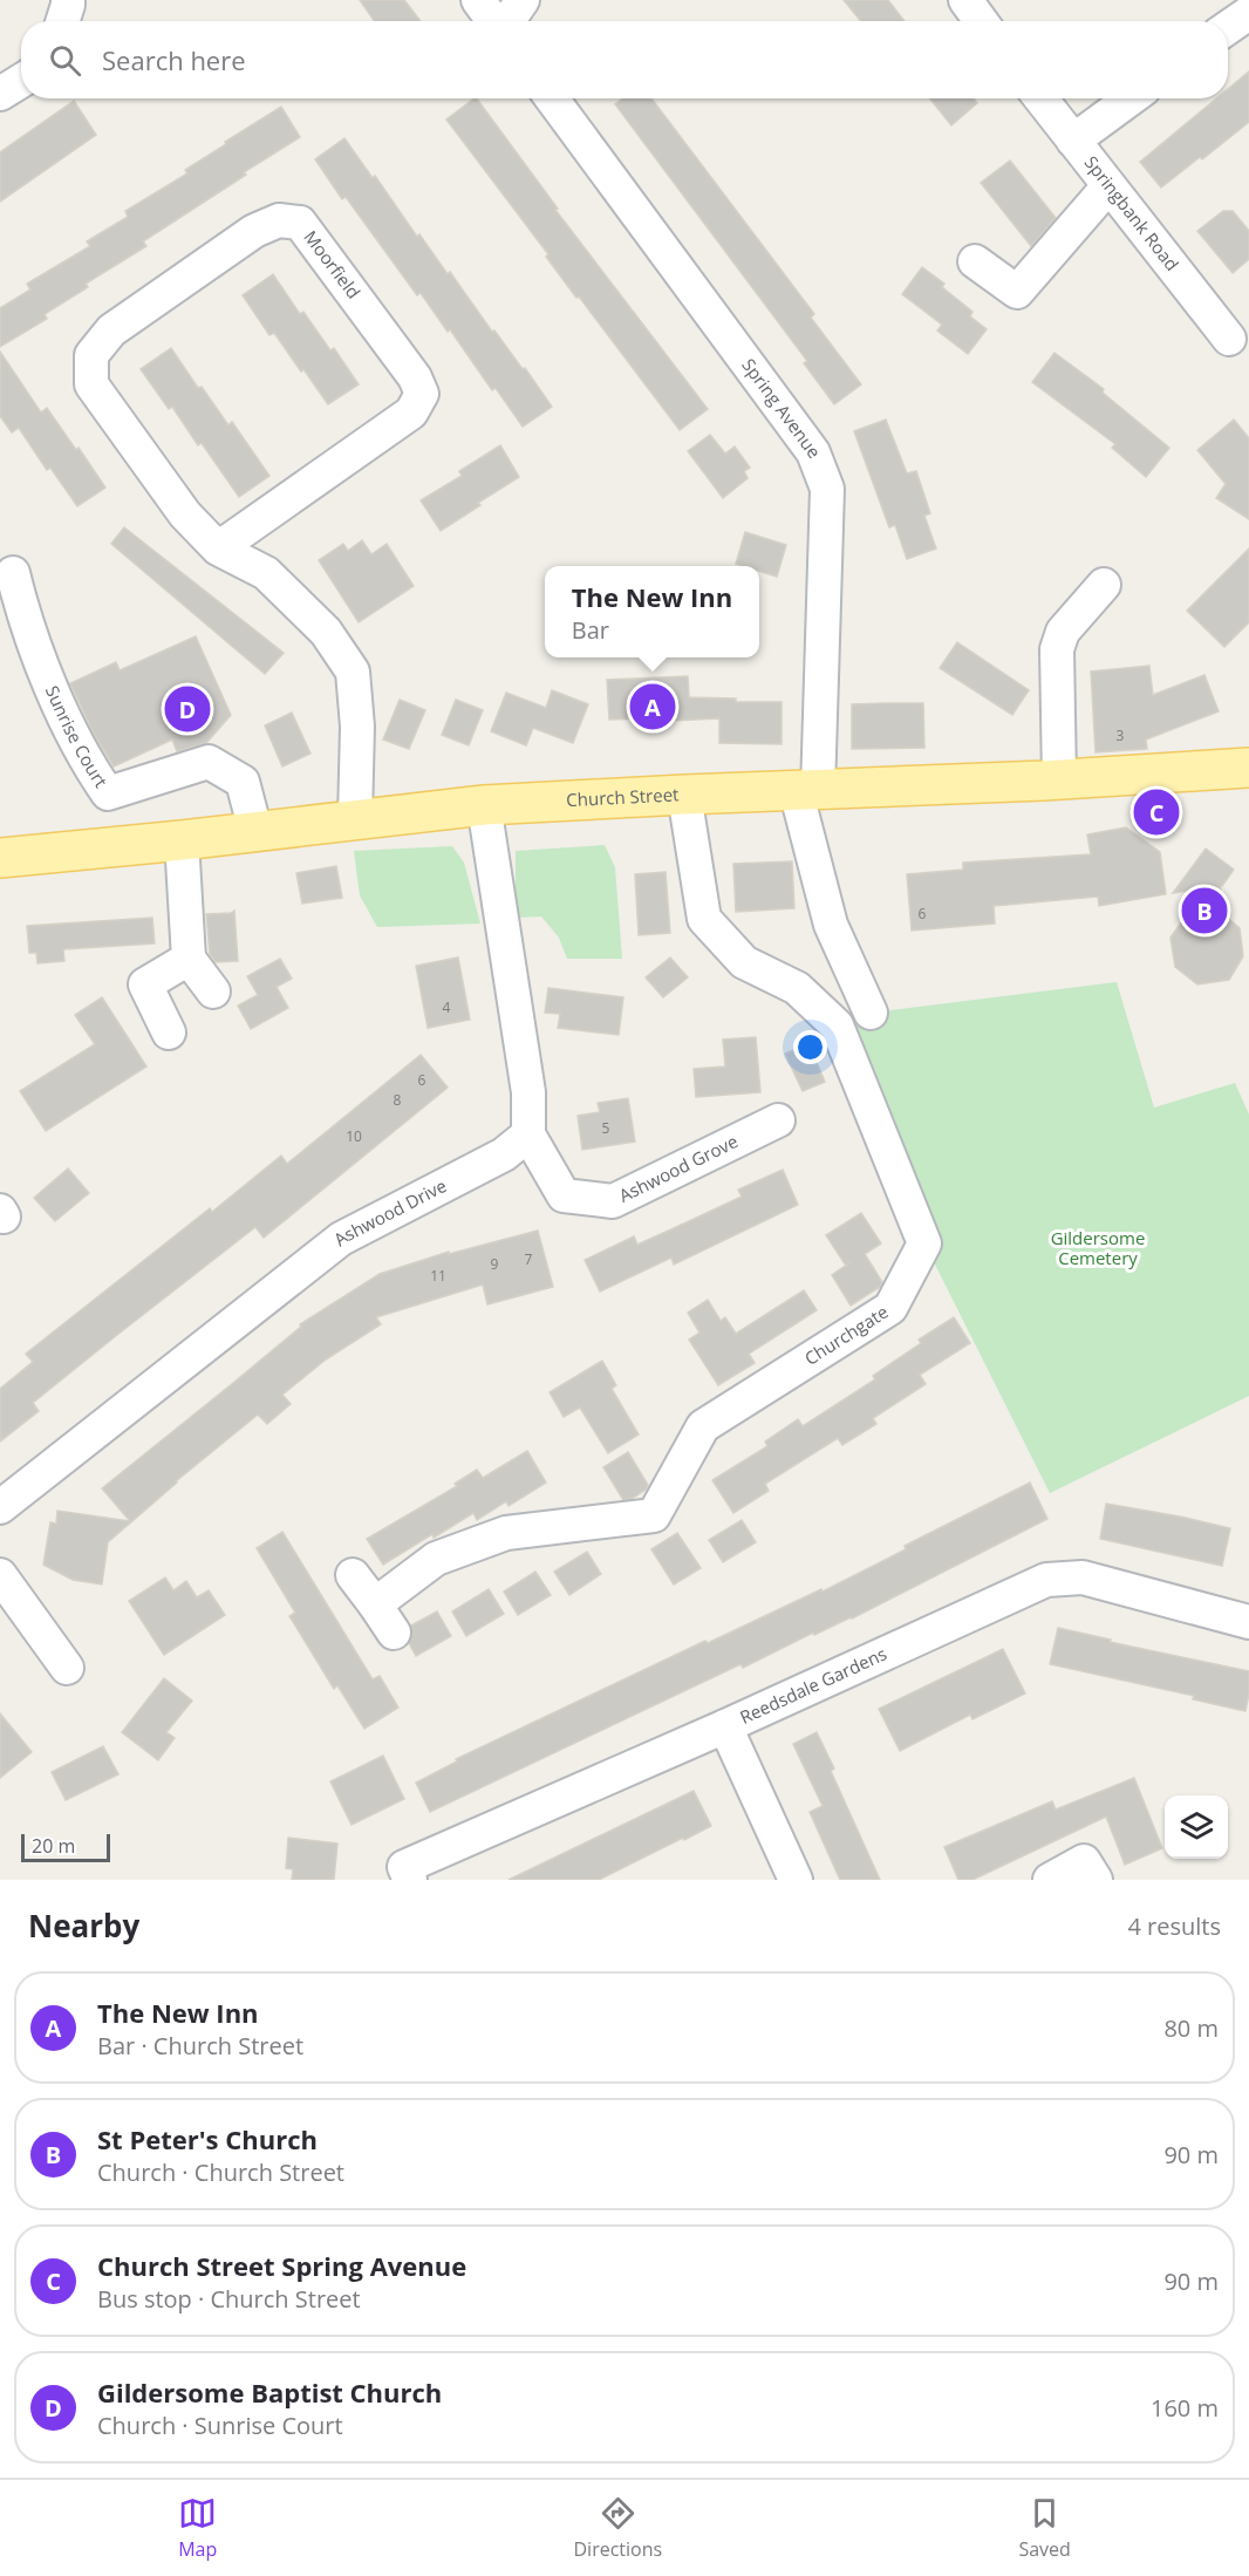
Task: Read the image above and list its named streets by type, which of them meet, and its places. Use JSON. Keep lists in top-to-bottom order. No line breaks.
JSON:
{"streets":{"main road":["Church Street"],"street":["Springbank Road","Moorfield","Spring Avenue","Sunrise Court","Ashwood Grove","Ashwood Drive","Churchgate","Reedsdale Gardens"]},"crossings":[["Moorfield","Church Street"],["Spring Avenue","Church Street"],["Sunrise Court","Church Street"],["Church Street","Churchgate"],["Ashwood Grove","Ashwood Drive"]],"parks":["Gildersome Cemetery"],"house_numbers":["3","6","4","6","8","5","10","7","9","11"],"scale_bar":"20 m","page":{"search":"Search here","popup":["The New Inn","Bar"],"pins":["A","D","C","B"],"scale":"20 m","heading":["Nearby","4 results"],"list":[{"mark":"A","name":"The New Inn","note":"Bar · Church Street","value":"80 m"},{"mark":"B","name":"St Peter's Church","note":"Church · Church Street","value":"90 m"},{"mark":"C","name":"Church Street Spring Avenue","note":"Bus stop · Church Street","value":"90 m"},{"mark":"D","name":"Gildersome Baptist Church","note":"Church · Sunrise Court","value":"160 m"}],"nav":["Map","Directions","Saved"]}}
